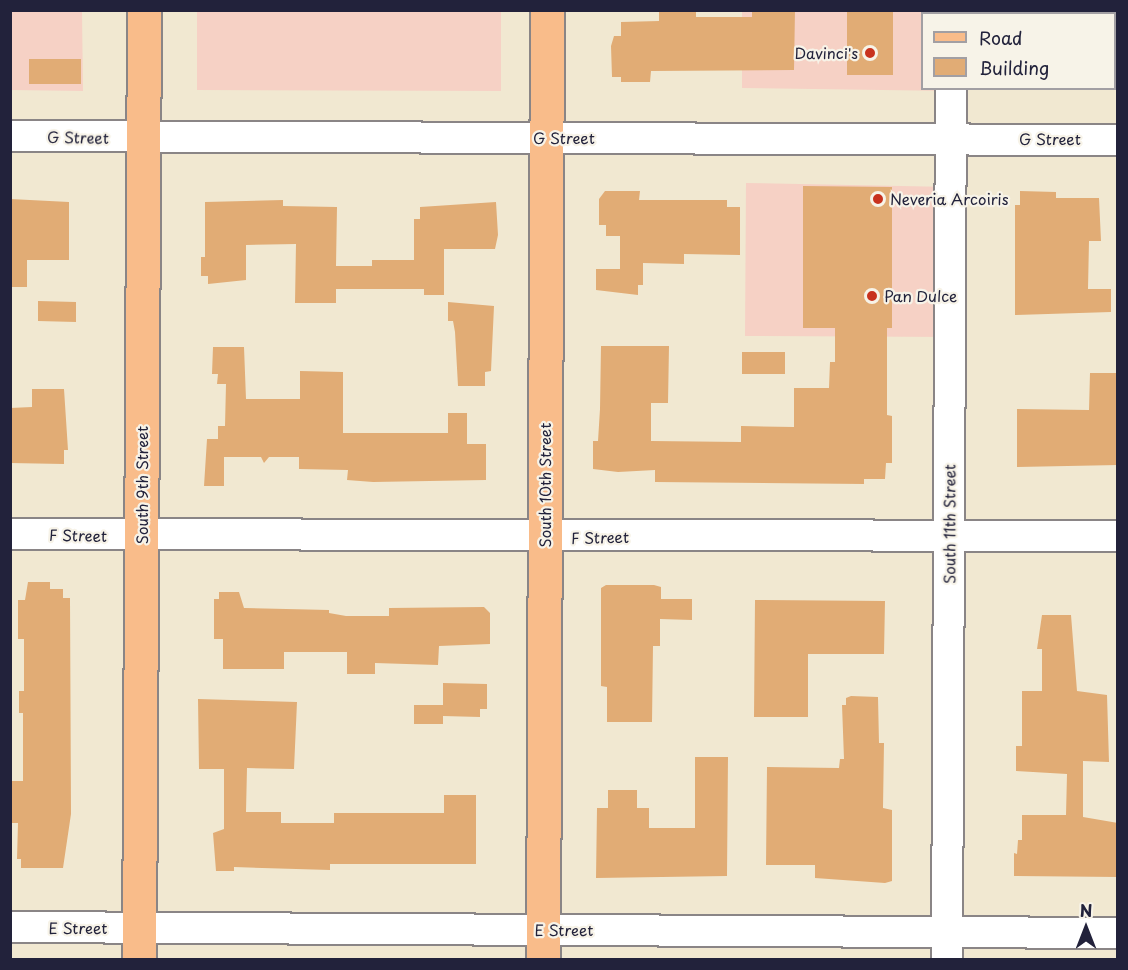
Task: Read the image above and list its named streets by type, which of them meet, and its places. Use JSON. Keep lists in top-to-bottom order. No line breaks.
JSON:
{"streets":{"main road":["South 9th Street","South 10th Street"],"street":["G Street","South 11th Street","F Street","E Street"]},"crossings":[["G Street","South 9th Street"],["G Street","South 10th Street"],["G Street","South 11th Street"],["South 9th Street","F Street"],["South 9th Street","E Street"],["South 10th Street","F Street"],["South 10th Street","E Street"],["South 11th Street","F Street"],["South 11th Street","E Street"]],"places":["Davinci's","Neveria Arcoiris","Pan Dulce"],"legend":["Road","Building"],"north":"top"}
